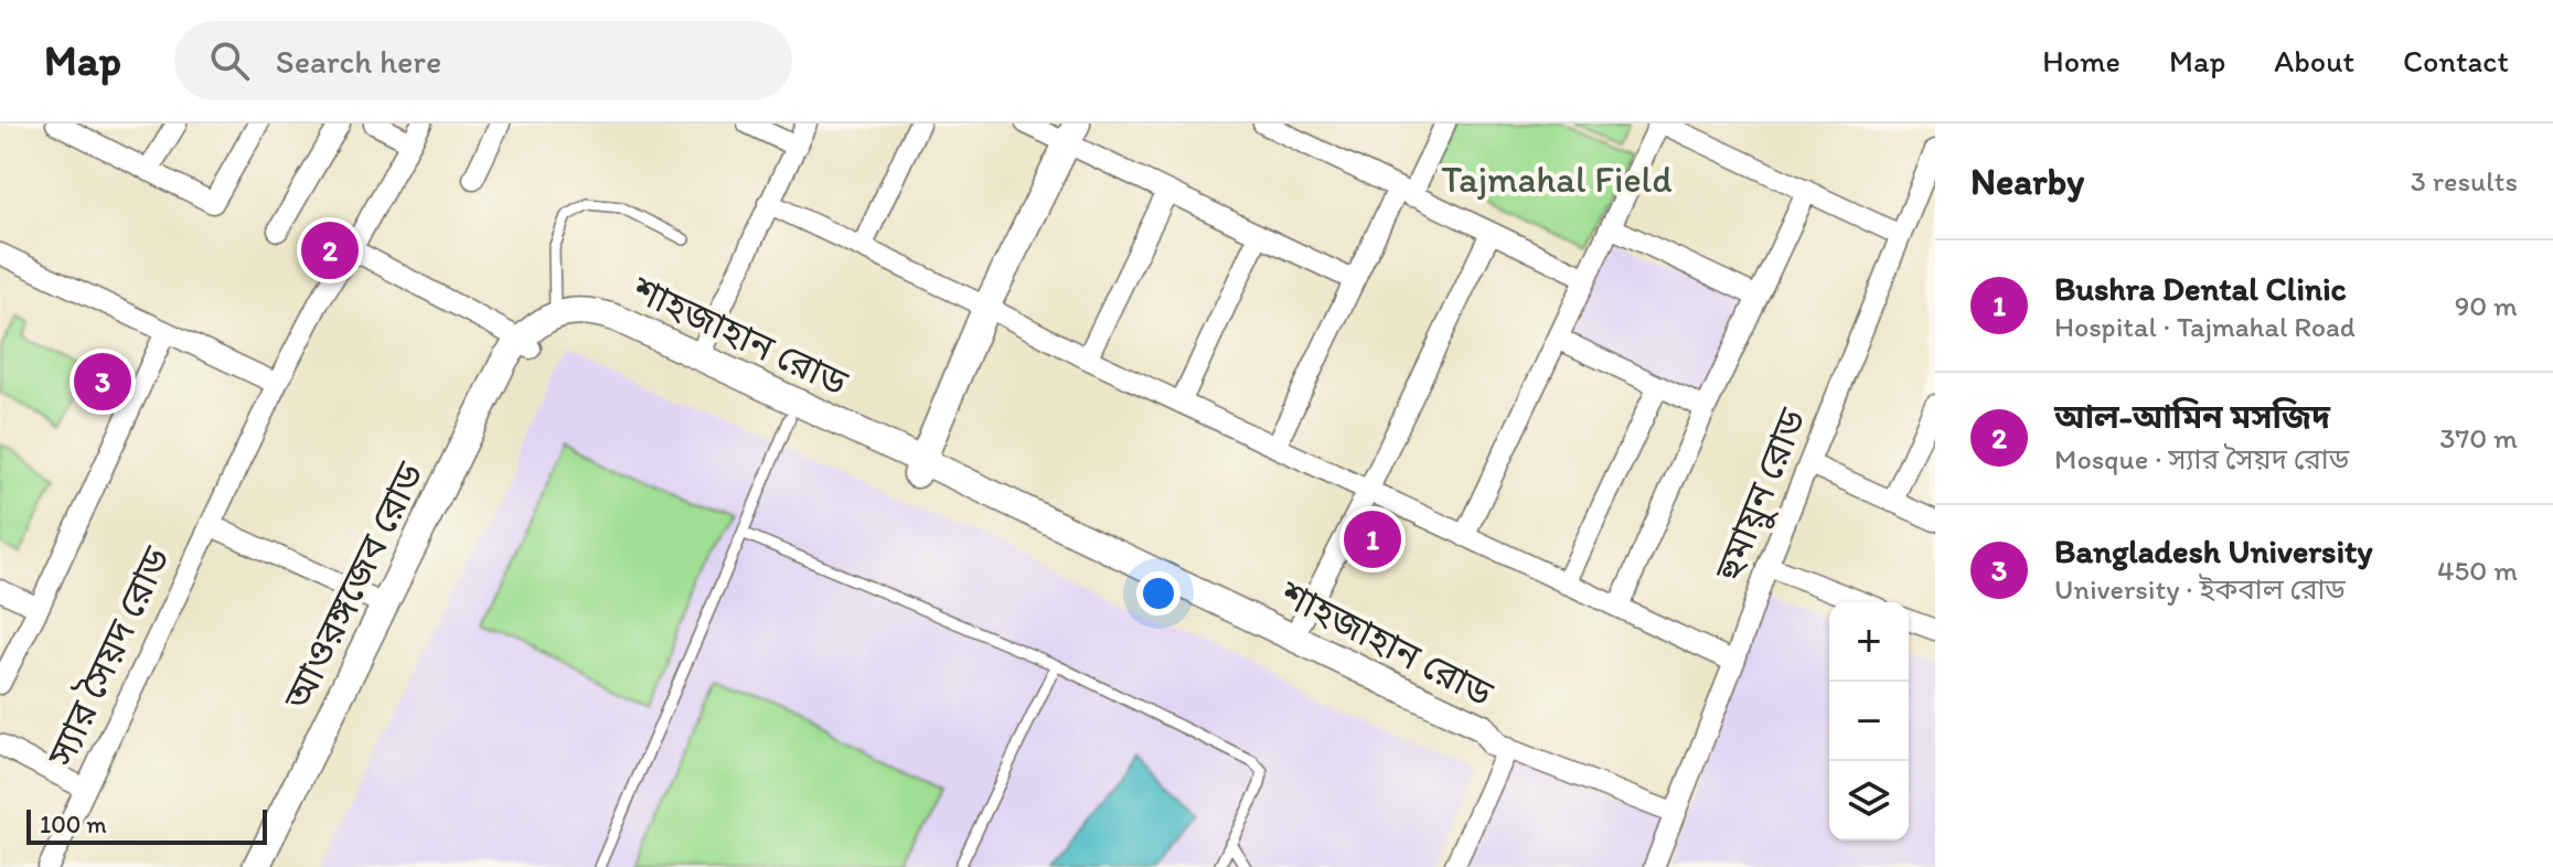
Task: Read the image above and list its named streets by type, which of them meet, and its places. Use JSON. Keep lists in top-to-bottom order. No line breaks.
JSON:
{"streets":{"street":["শাহজাহান রোড","হুমায়ুন রোড","আওরঙ্গজেব রোড","স্যার সৈয়দ রোড"]},"crossings":[["শাহজাহান রোড","আওরঙ্গজেব রোড"],["আওরঙ্গজেব রোড","স্যার সৈয়দ রোড"]],"parks":["Tajmahal Field"],"scale_bar":"100 m","page":{"header":"Map","search":"Search here","nav":["Home","Map","About","Contact"],"heading":["Nearby","3 results"],"pins":["2","3","1"],"list":[{"mark":"1","name":"Bushra Dental Clinic","note":"Hospital · Tajmahal Road","value":"90 m"},{"mark":"2","name":"আল-আমিন মসজিদ","note":"Mosque · স্যার সৈয়দ রোড","value":"370 m"},{"mark":"3","name":"Bangladesh University","note":"University · ইকবাল রোড","value":"450 m"}],"map_buttons":["+","−"],"scale":"100 m"}}
